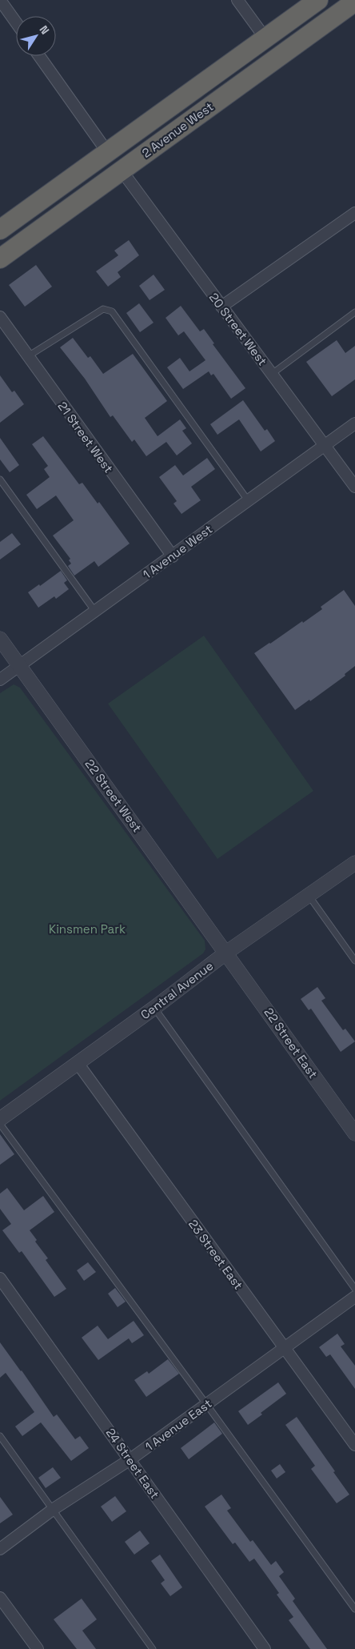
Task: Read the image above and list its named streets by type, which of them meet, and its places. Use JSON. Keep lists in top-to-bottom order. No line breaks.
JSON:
{"streets":{"highway":["2 Avenue West"],"street":["20 Street West","21 Street West","1 Avenue West","22 Street West","Central Avenue","22 Street East","23 Street East","1 Avenue East","24 Street East"]},"crossings":[["2 Avenue West","20 Street West"],["20 Street West","1 Avenue West"],["21 Street West","1 Avenue West"],["1 Avenue West","22 Street West"],["22 Street West","Central Avenue"],["22 Street West","22 Street East"],["Central Avenue","22 Street East"],["Central Avenue","23 Street East"],["23 Street East","1 Avenue East"],["1 Avenue East","24 Street East"]],"parks":["Kinsmen Park"],"north":"top right"}
